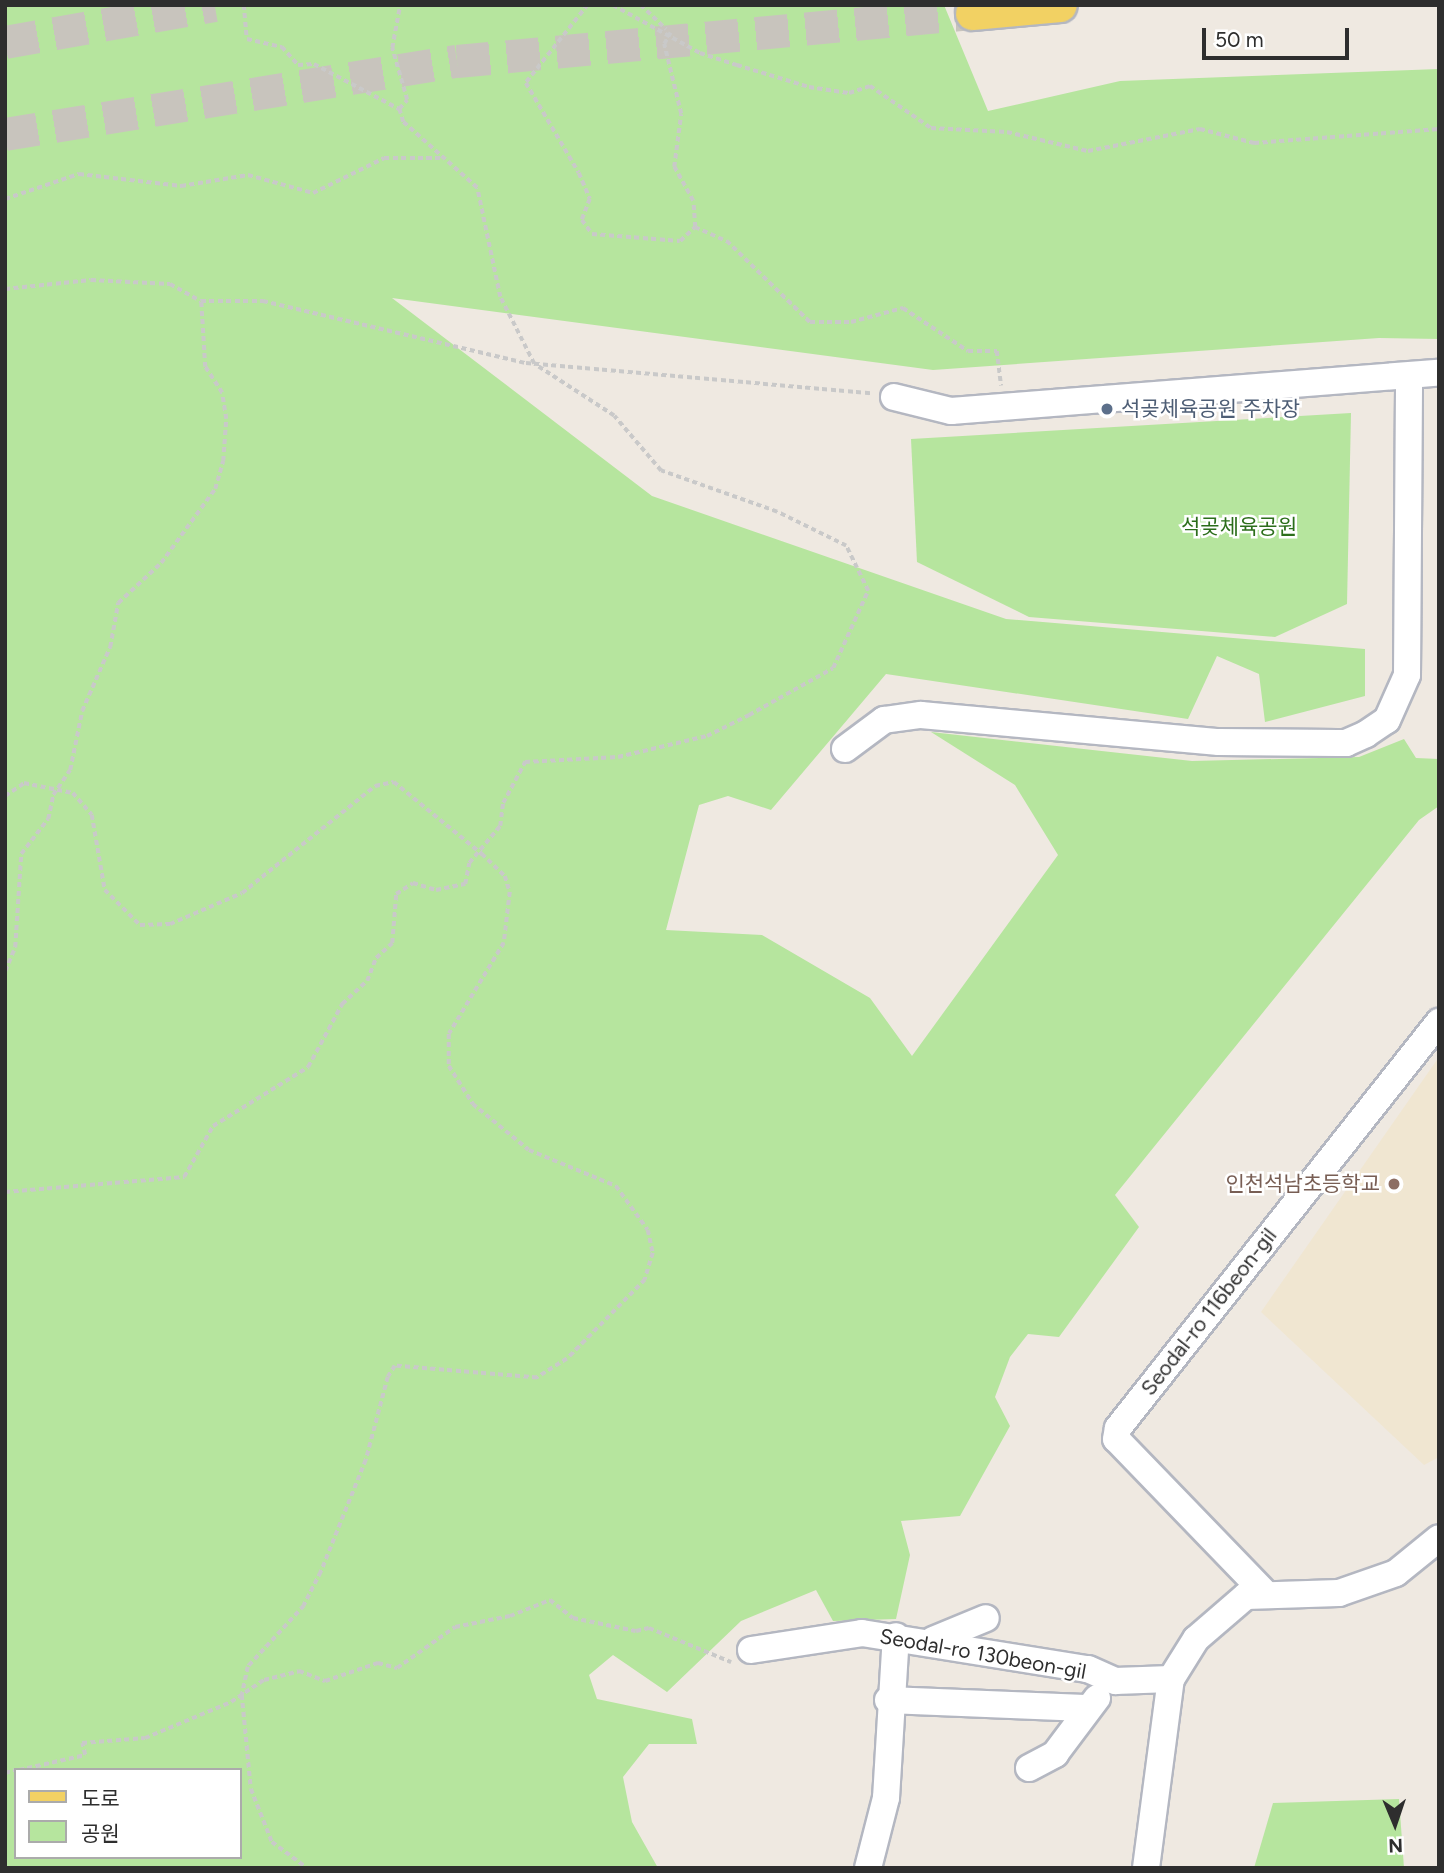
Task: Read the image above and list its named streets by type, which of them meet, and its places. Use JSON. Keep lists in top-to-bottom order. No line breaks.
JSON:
{"streets":{"lane":["Seodal-ro 116beon-gil","Seodal-ro 130beon-gil"]},"parks":["석곶체육공원"],"places":["석곶체육공원 주차장","인천석남초등학교"],"legend":["도로","공원"],"scale_bar":"50 m","north":"bottom"}
